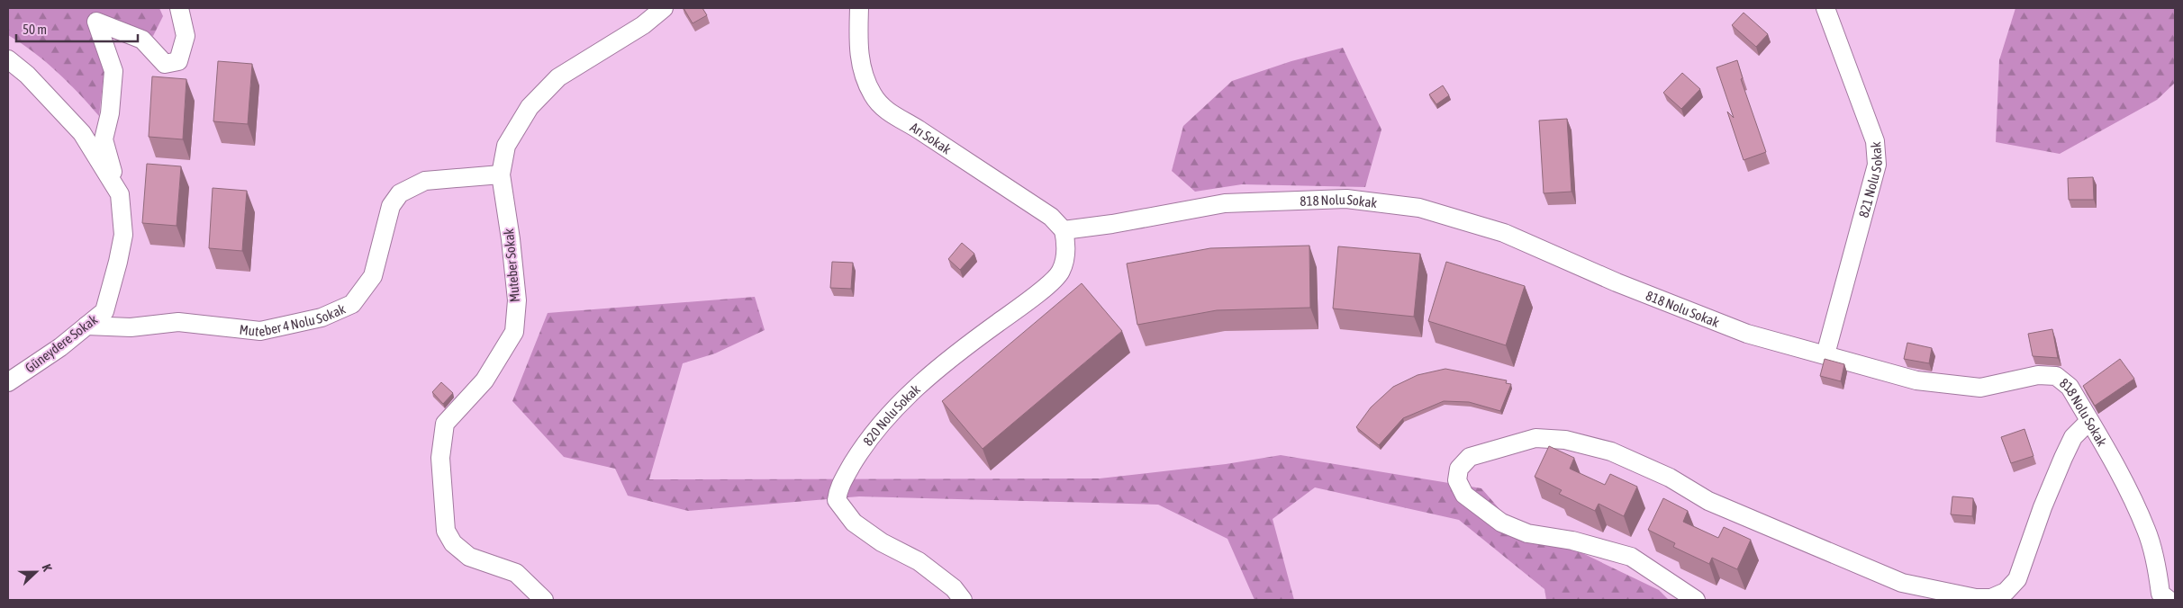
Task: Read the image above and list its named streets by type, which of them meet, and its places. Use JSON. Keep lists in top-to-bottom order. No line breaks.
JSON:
{"streets":{"street":["Arı Sokak","821 Nolu Sokak","818 Nolu Sokak","Muteber Sokak","Muteber 4 Nolu Sokak","Güneydere Sokak","820 Nolu Sokak"]},"crossings":[["Arı Sokak","818 Nolu Sokak"],["Arı Sokak","820 Nolu Sokak"],["821 Nolu Sokak","818 Nolu Sokak"],["818 Nolu Sokak","820 Nolu Sokak"],["Muteber Sokak","Muteber 4 Nolu Sokak"],["Muteber 4 Nolu Sokak","Güneydere Sokak"]],"scale_bar":"50 m","north":"right"}
